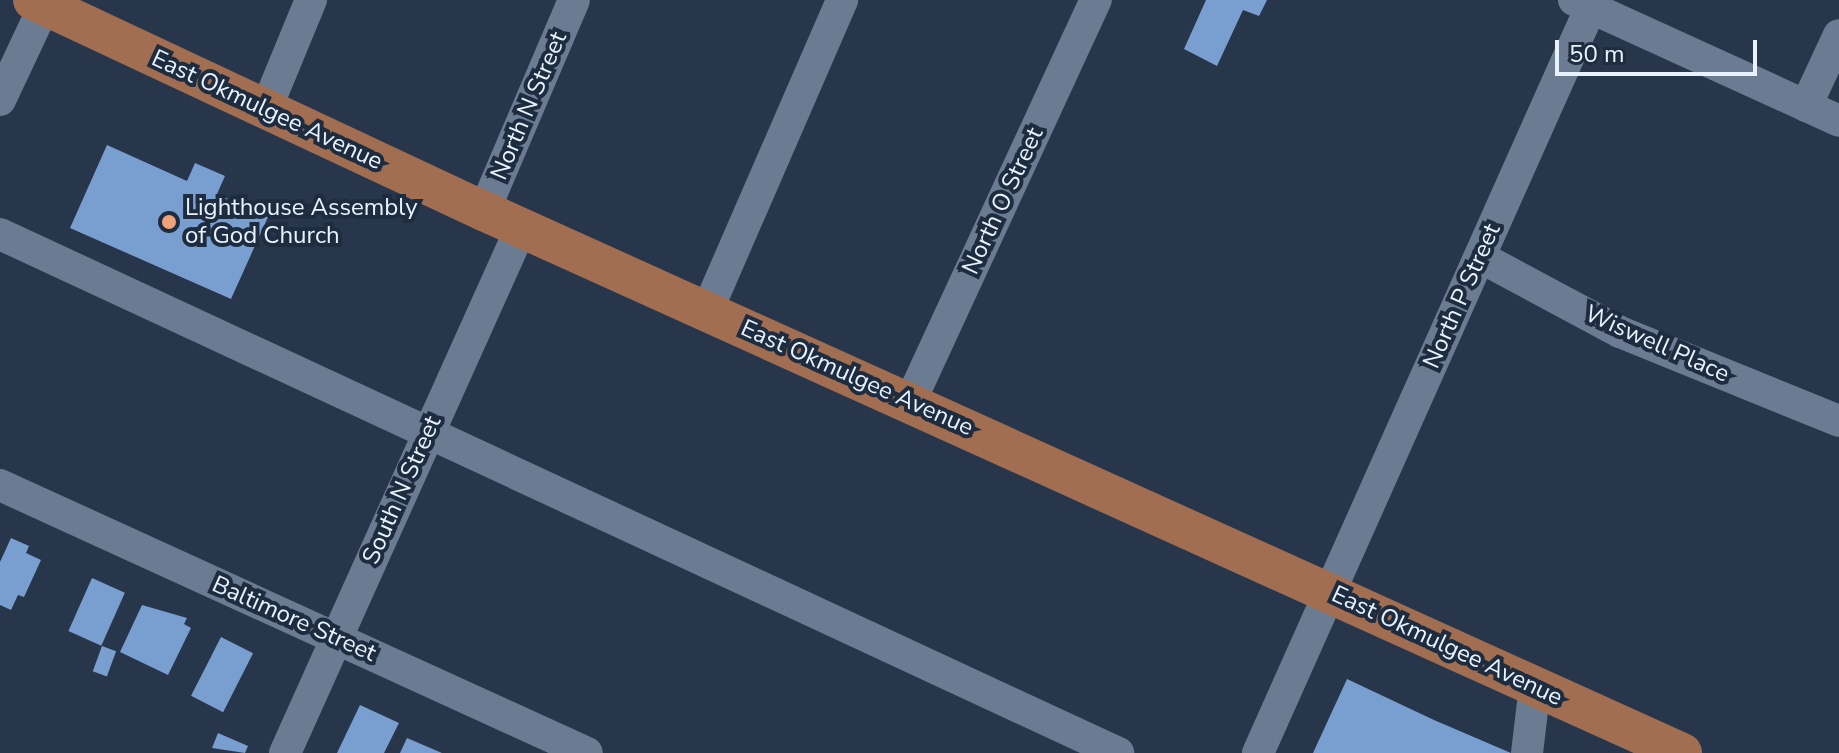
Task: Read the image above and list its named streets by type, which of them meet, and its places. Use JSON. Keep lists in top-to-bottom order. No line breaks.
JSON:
{"streets":{"main road":["East Okmulgee Avenue"],"street":["North N Street","North O Street","North P Street","Wiswell Place","South N Street","Baltimore Street"]},"crossings":[["North N Street","East Okmulgee Avenue"],["East Okmulgee Avenue","North O Street"],["East Okmulgee Avenue","North P Street"],["East Okmulgee Avenue","South N Street"],["North P Street","Wiswell Place"],["South N Street","Baltimore Street"]],"places":["Lighthouse Assembly of God Church"],"scale_bar":"50 m"}
